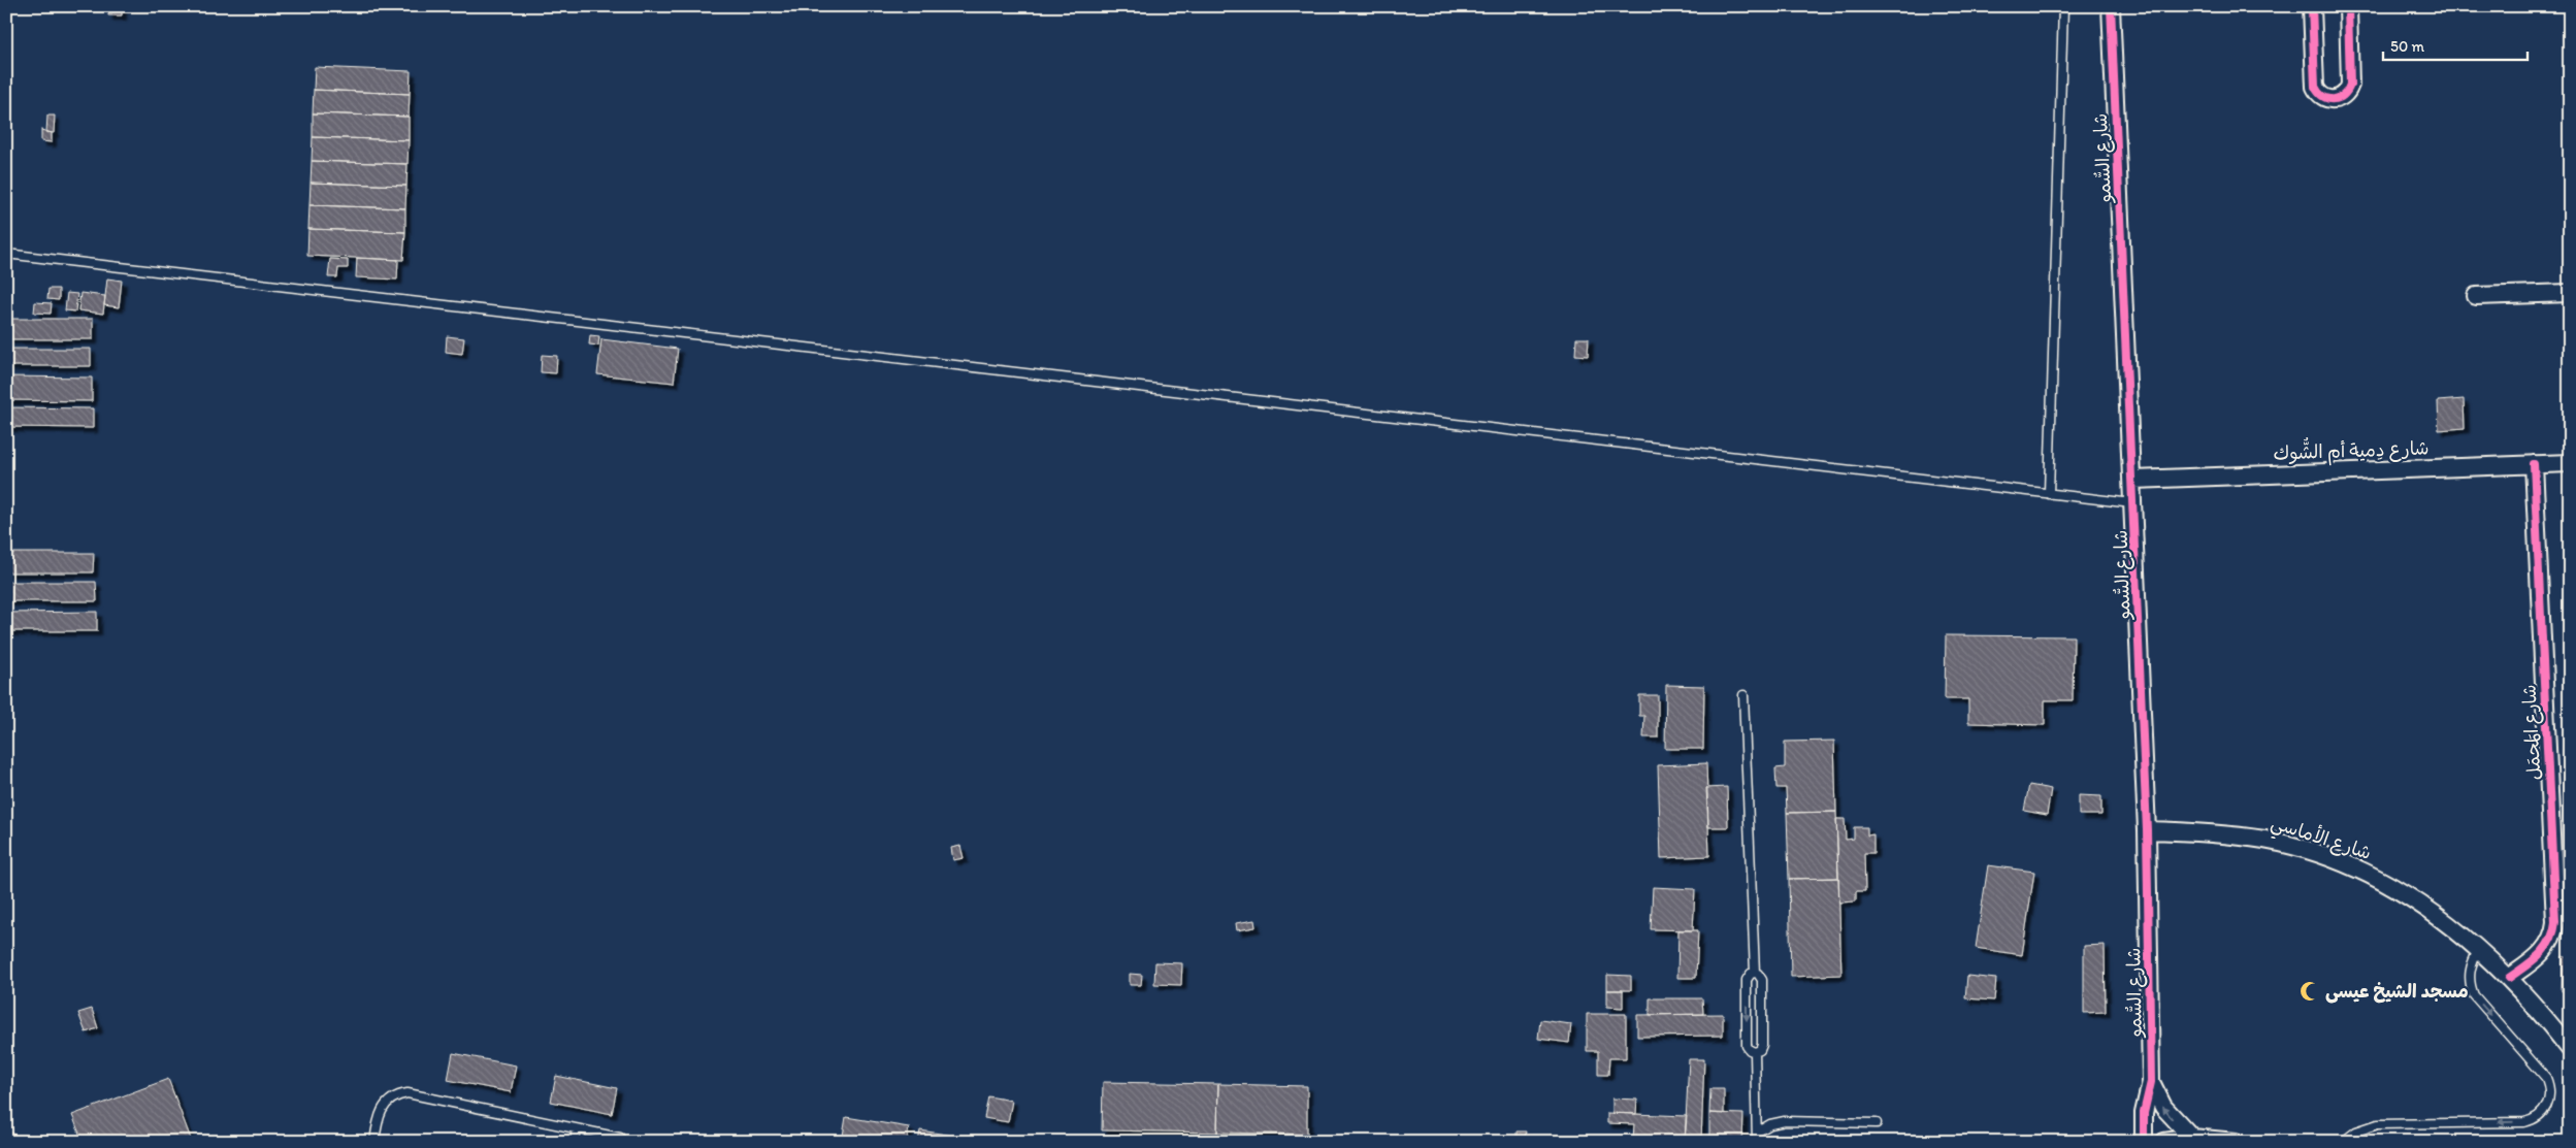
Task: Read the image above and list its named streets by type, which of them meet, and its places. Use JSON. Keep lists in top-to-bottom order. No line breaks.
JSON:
{"streets":{"street":["شارع السُّمو","شارع دِمية أم الشُّوك","شارع المَحمَل","شارع الأماسي"]},"crossings":[["شارع السُّمو","شارع دِمية أم الشُّوك"],["شارع السُّمو","شارع الأماسي"],["شارع دِمية أم الشُّوك","شارع المَحمَل"]],"places":{"mosque":["مسجد الشيخ عيسى"]},"scale_bar":"50 m"}
